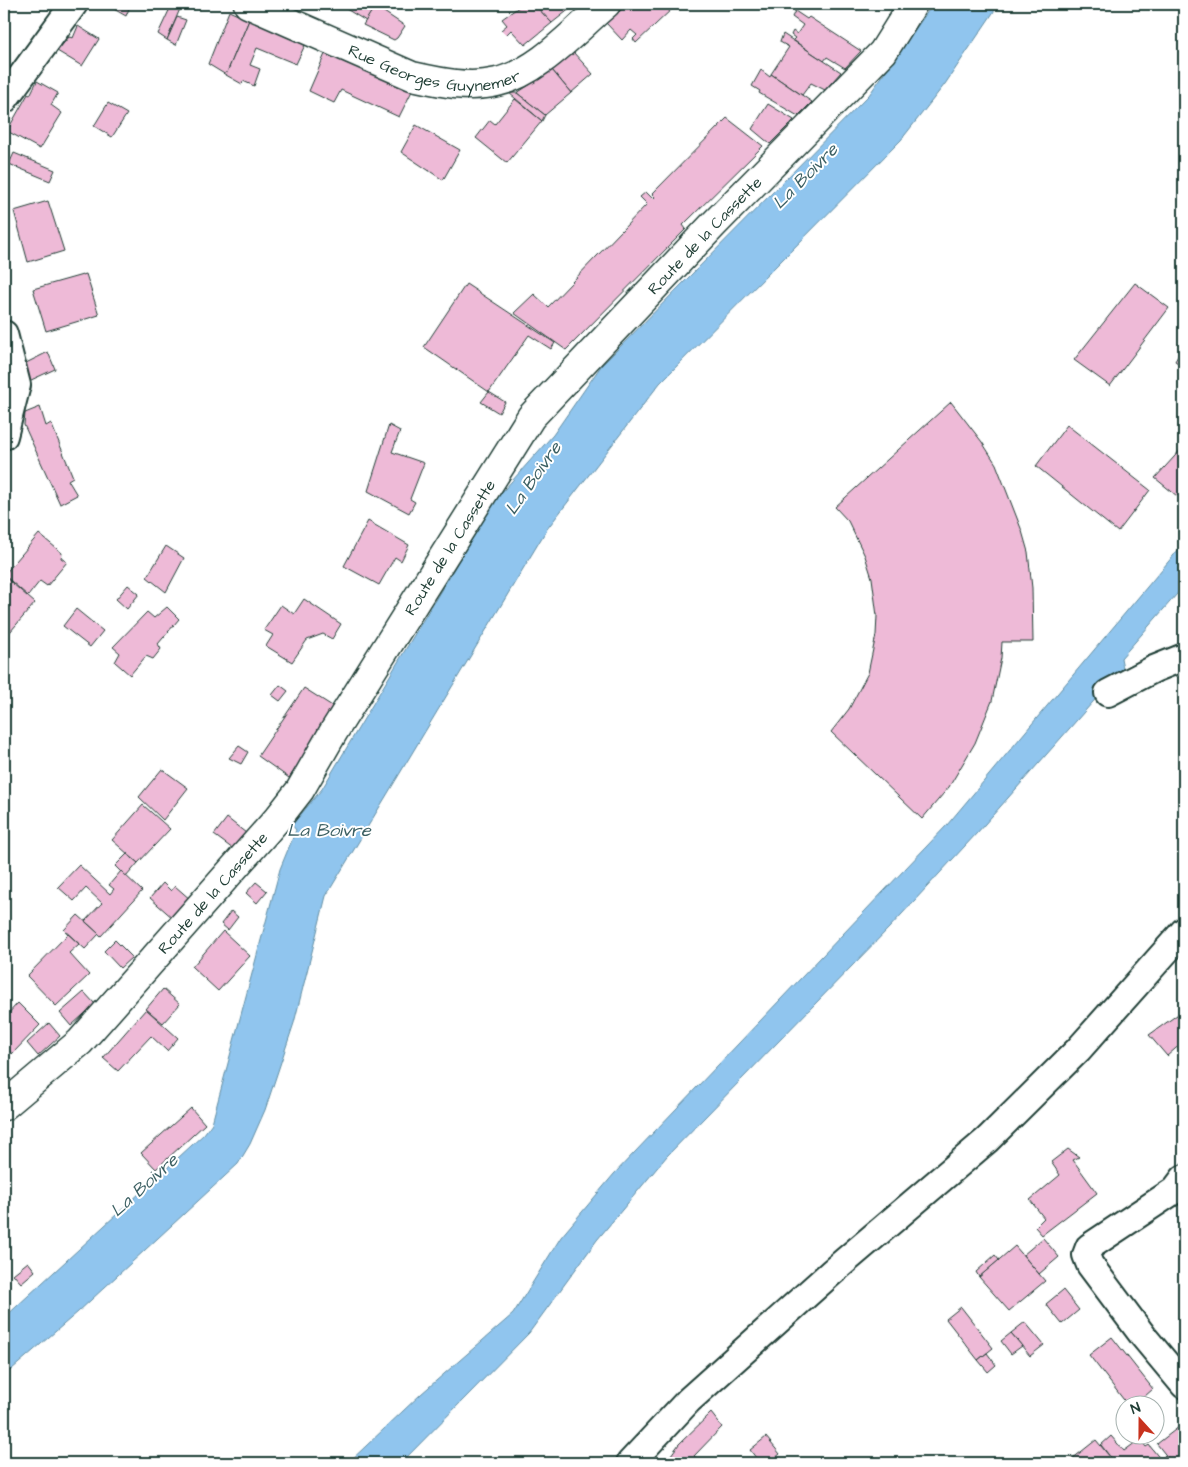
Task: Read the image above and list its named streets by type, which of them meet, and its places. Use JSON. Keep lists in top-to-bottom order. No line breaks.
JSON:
{"streets":{"street":["Rue Georges Guynemer","Route de la Cassette"]},"water":["La Boivre"],"north":"top"}
